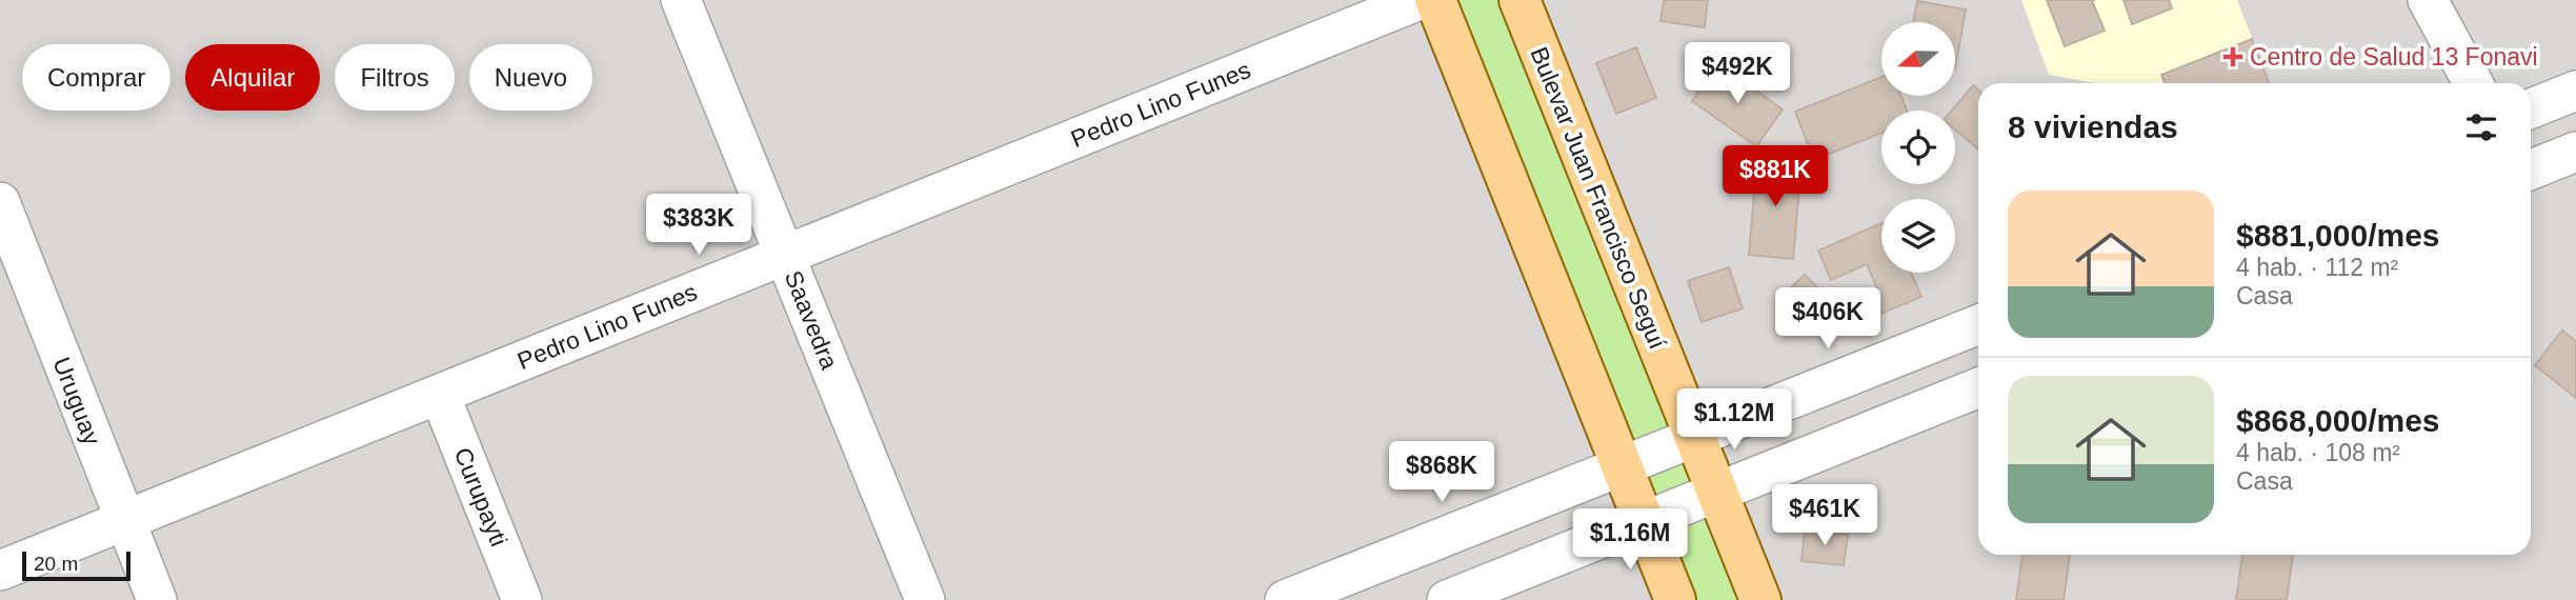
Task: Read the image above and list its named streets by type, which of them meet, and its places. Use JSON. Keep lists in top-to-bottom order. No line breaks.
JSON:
{"streets":{"main road":["Bulevar Juan Francisco Seguí"],"street":["Pedro Lino Funes","Saavedra","Uruguay","Curupayti"]},"crossings":[["Pedro Lino Funes","Saavedra"],["Pedro Lino Funes","Uruguay"],["Pedro Lino Funes","Curupayti"]],"places":{"health":["Centro de Salud 13 Fonavi"]},"scale_bar":"20 m","north":"left","page":{"price":["$492K","$881K","$383K","$406K","$1.12M","$868K","$461K","$1.16M"],"chip":["Comprar","Alquilar","Filtros","Nuevo"],"heading":"8 viviendas","list":[{"name":"$881,000/mes","note":"4 hab. · 112 m² · Casa"},{"name":"$868,000/mes","note":"4 hab. · 108 m² · Casa"}],"scale":"20 m"}}
